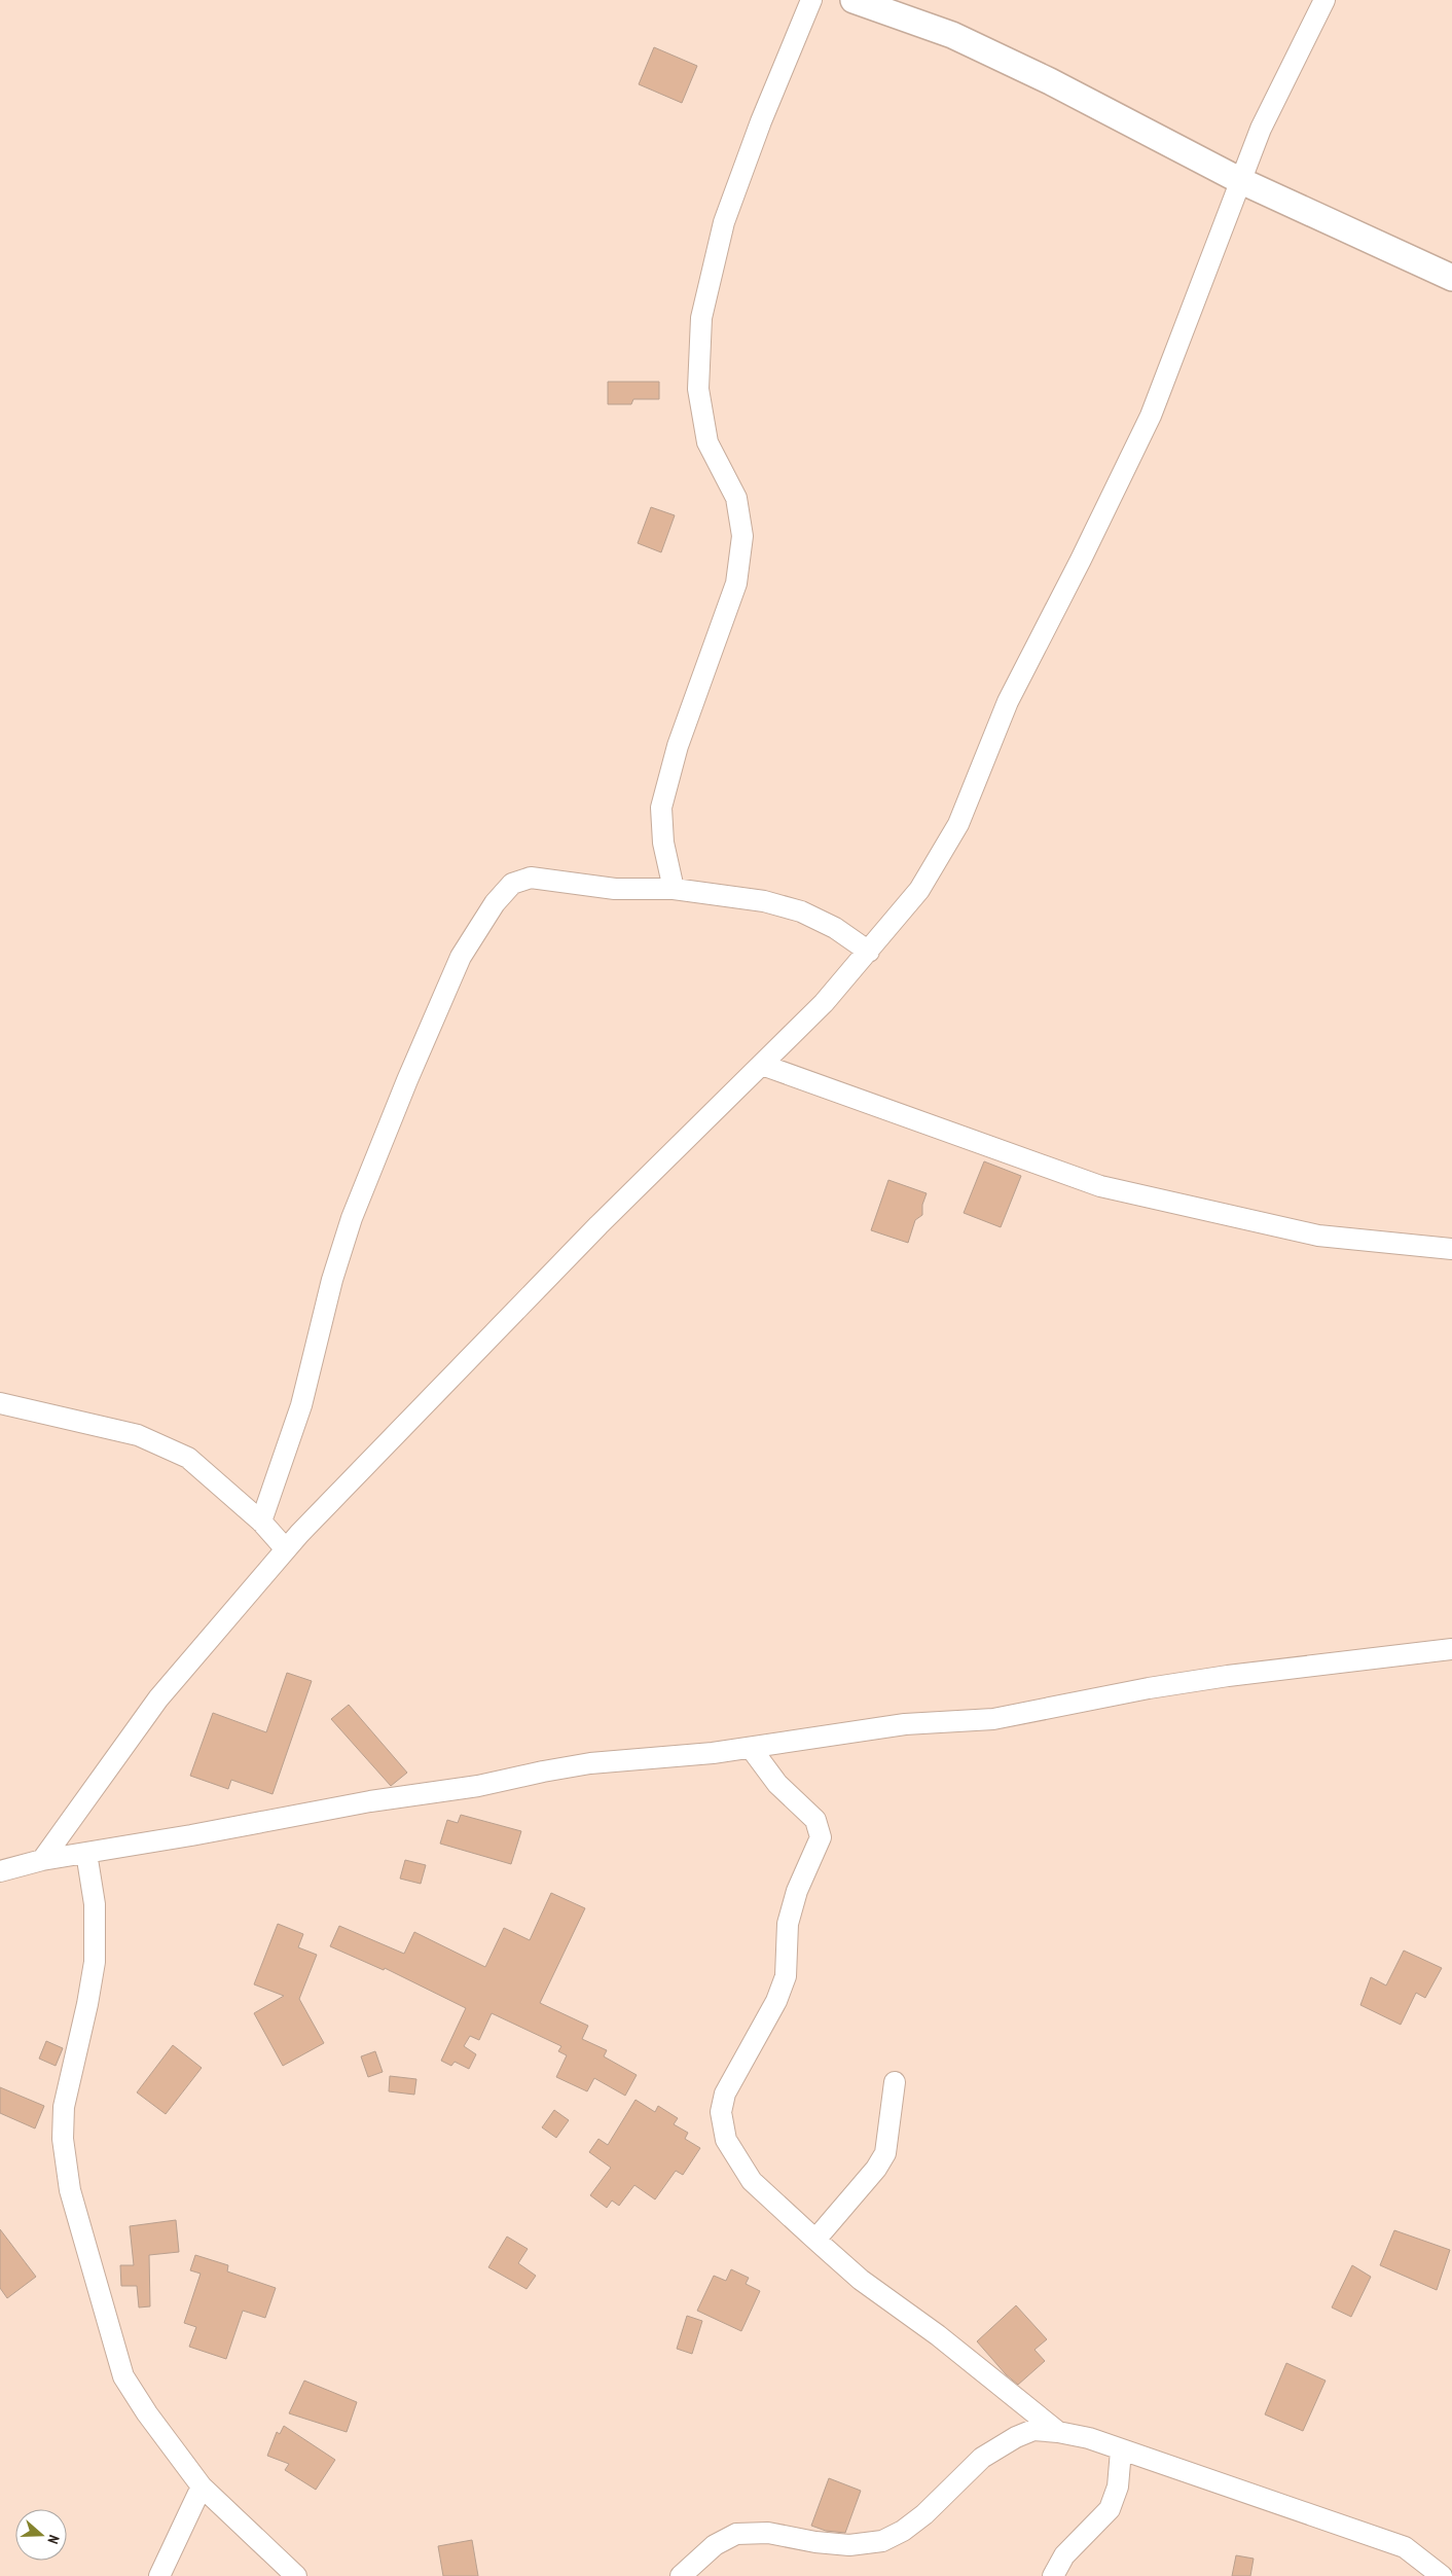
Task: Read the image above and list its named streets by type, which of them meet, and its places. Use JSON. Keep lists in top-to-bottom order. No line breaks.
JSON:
{"north":"right"}
